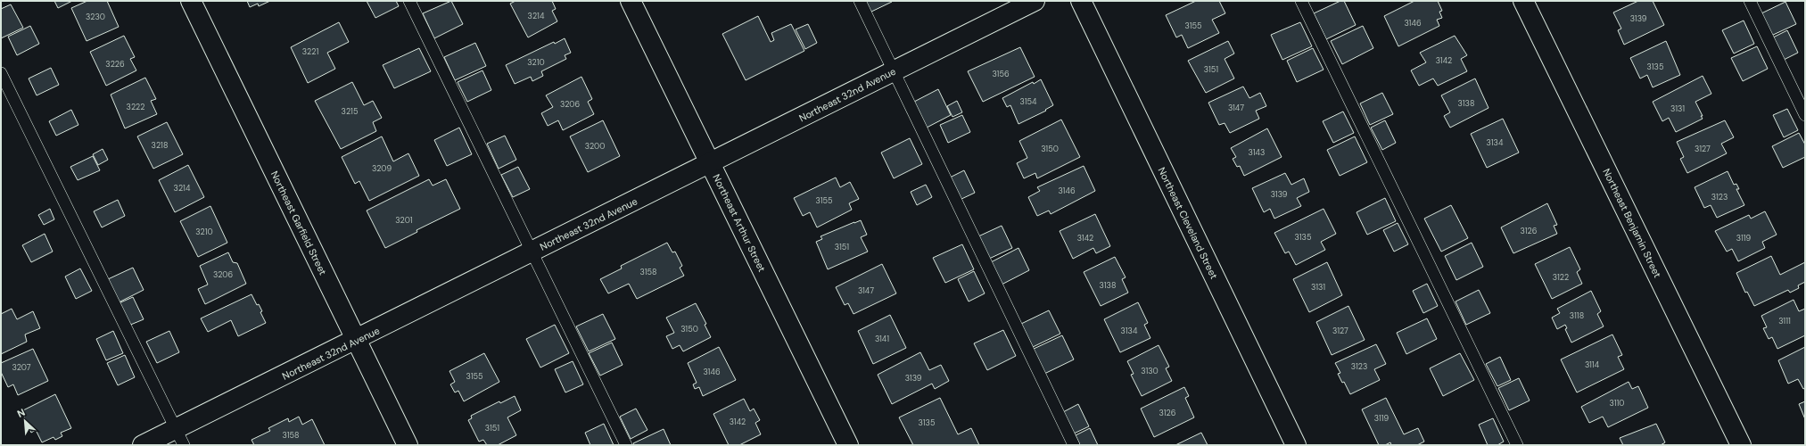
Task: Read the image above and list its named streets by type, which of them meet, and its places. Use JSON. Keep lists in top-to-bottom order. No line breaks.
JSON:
{"streets":{"street":["Northeast 32nd Avenue","Northeast Garfield Street","Northeast Arthur Street","Northeast Cleveland Street","Northeast Benjamin Street"]},"crossings":[["Northeast 32nd Avenue","Northeast Garfield Street"],["Northeast 32nd Avenue","Northeast Arthur Street"]],"house_numbers":["3214","3230","3139","3146","3155","3221","3142","3210","3226","3135","3151","3156","3154","3138","3206","3222","3147","3131","3215","3134","3218","3200","3150","3127","3143","3209","3214","3146","3139","3123","3155","3201","3126","3210","3135","3142","3119","3151","3158","3206","3122","3138","3131","3147","3118","3111","3150","3134","3127","3141","3114","3123","3207","3130","3146","3155","3139","3110","3126","3119","3142","3135","3151","3158"],"north":"top left"}
